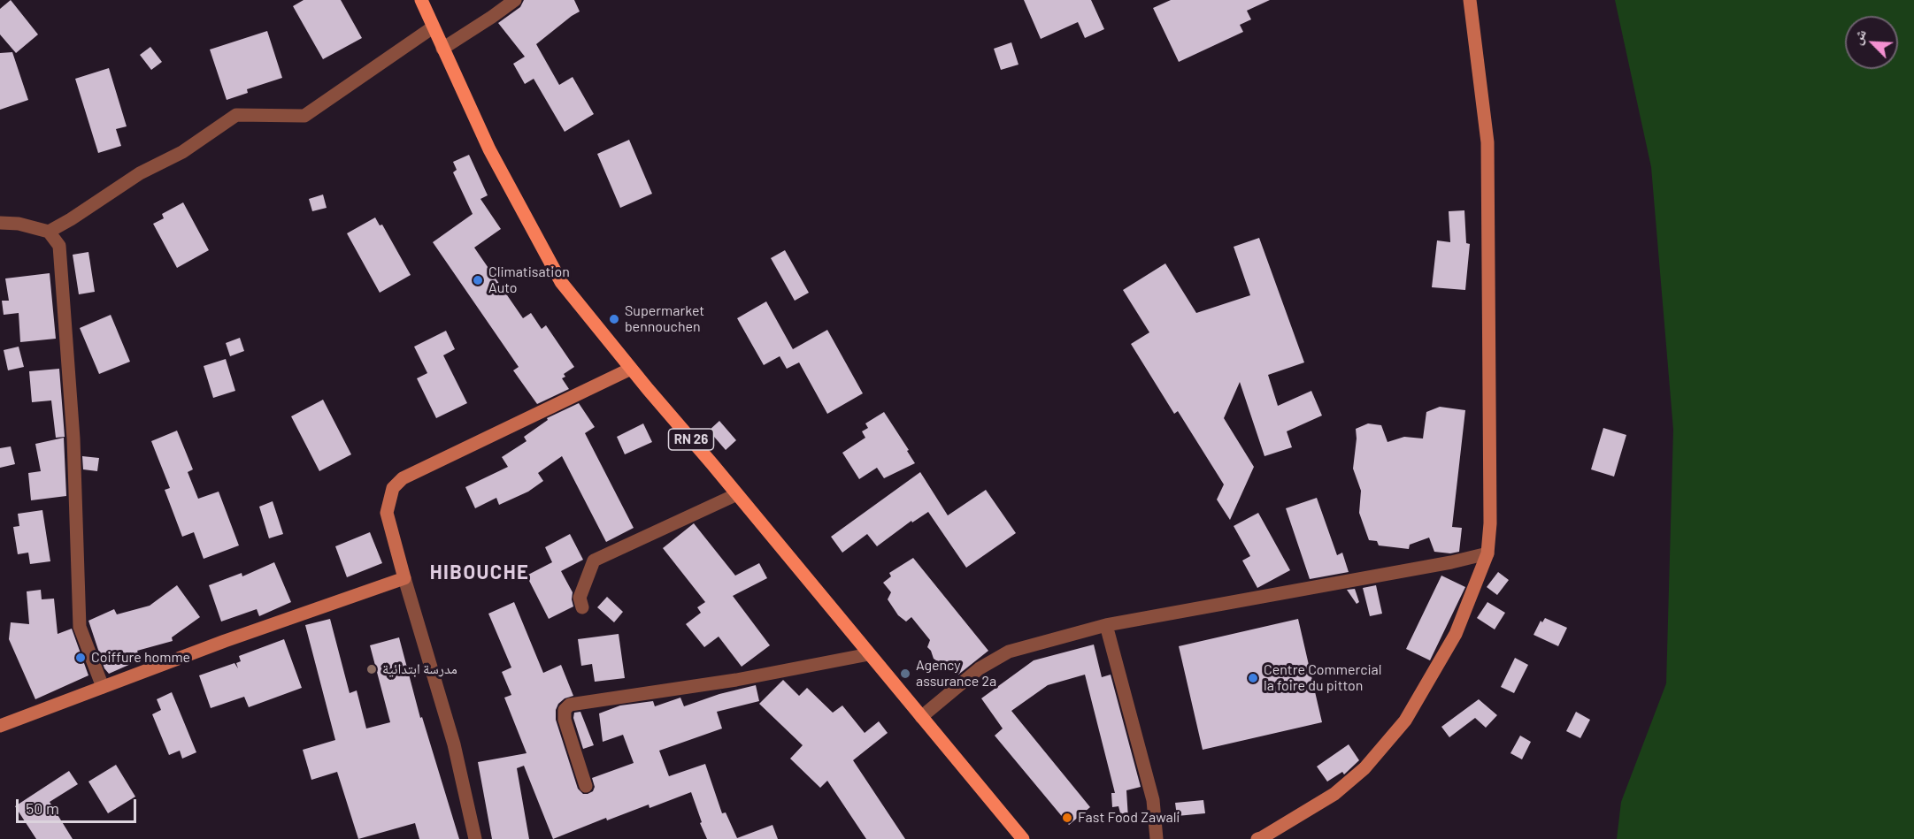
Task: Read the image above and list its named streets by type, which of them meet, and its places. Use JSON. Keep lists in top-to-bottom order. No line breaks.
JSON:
{"streets":{"main road":["RN 26"]},"districts":["HIBOUCHE"],"places":["Climatisation Auto","Supermarket bennouchen","Coiffure homme","مدرسة ابتدائية","Agency assurance 2a","Centre Commercial la foire du pitton","Fast Food Zawali"],"scale_bar":"50 m","north":"top left"}
